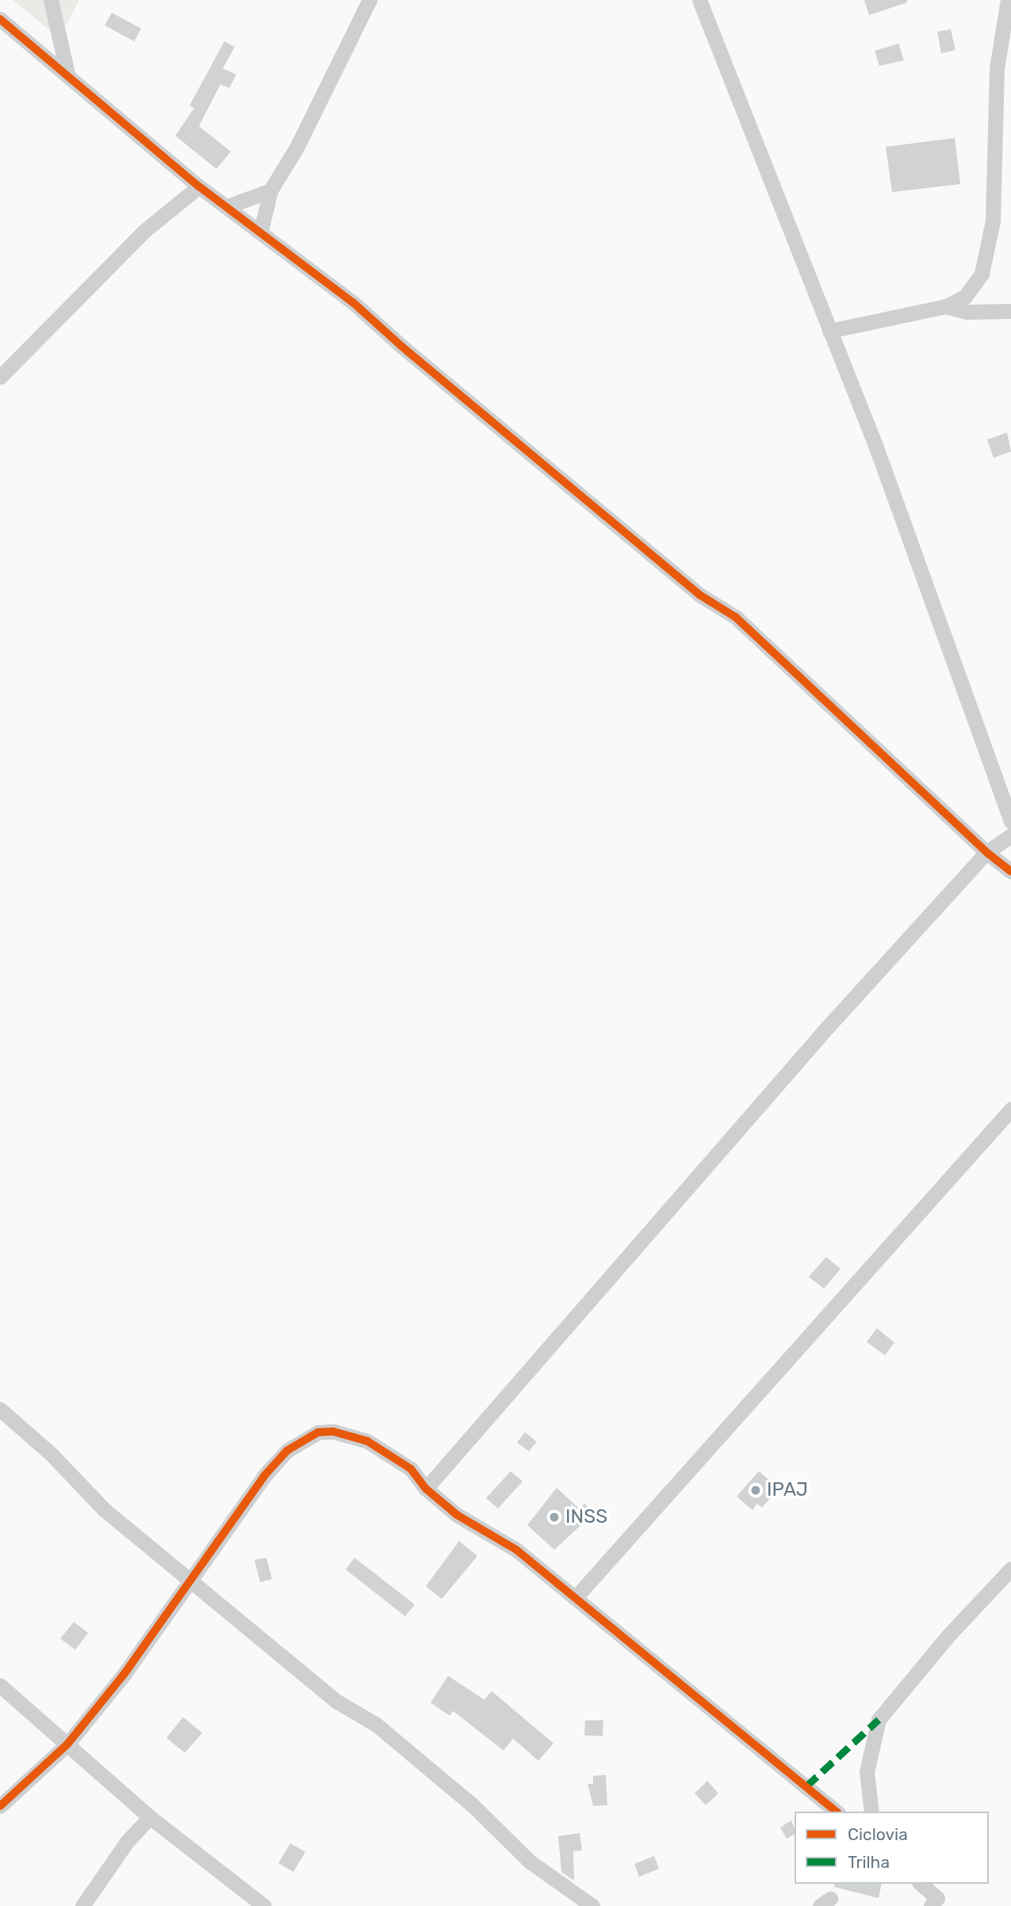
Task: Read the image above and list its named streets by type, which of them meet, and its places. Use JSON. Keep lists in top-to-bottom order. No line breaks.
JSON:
{"places":["IPAJ","INSS"],"legend":["Ciclovia","Trilha"]}
